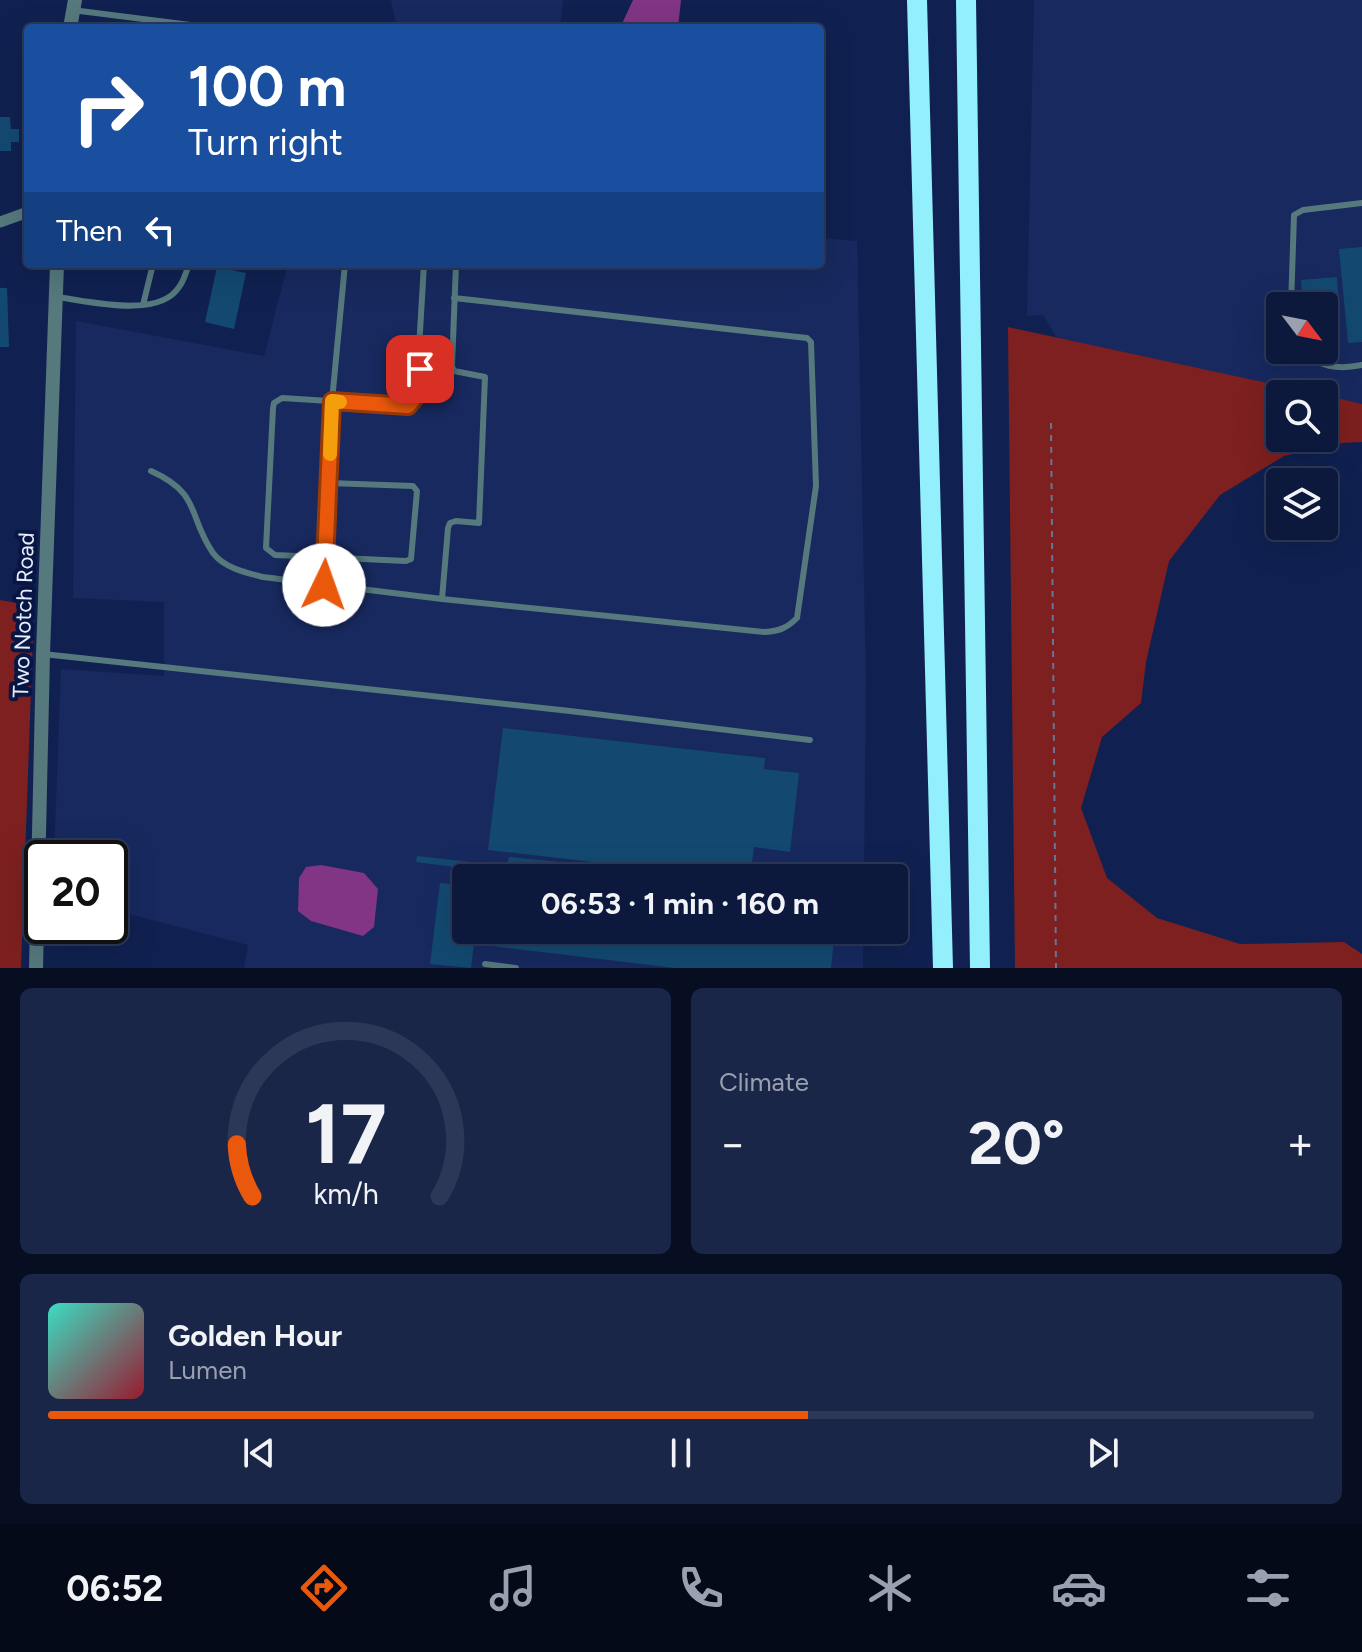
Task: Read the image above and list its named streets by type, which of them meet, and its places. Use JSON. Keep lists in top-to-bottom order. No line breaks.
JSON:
{"streets":{"street":["Two Notch Road"]},"north":"bottom right","page":{"turn":["100 m","Turn right"],"then":"Then","limit":"20","trip":"06:53 · 1 min · 160 m","tile":"Climate","heat":["−","20°","+"],"song":["Golden Hour","Lumen"],"tabs":"06:52","gauge":["17","km/h"]}}
